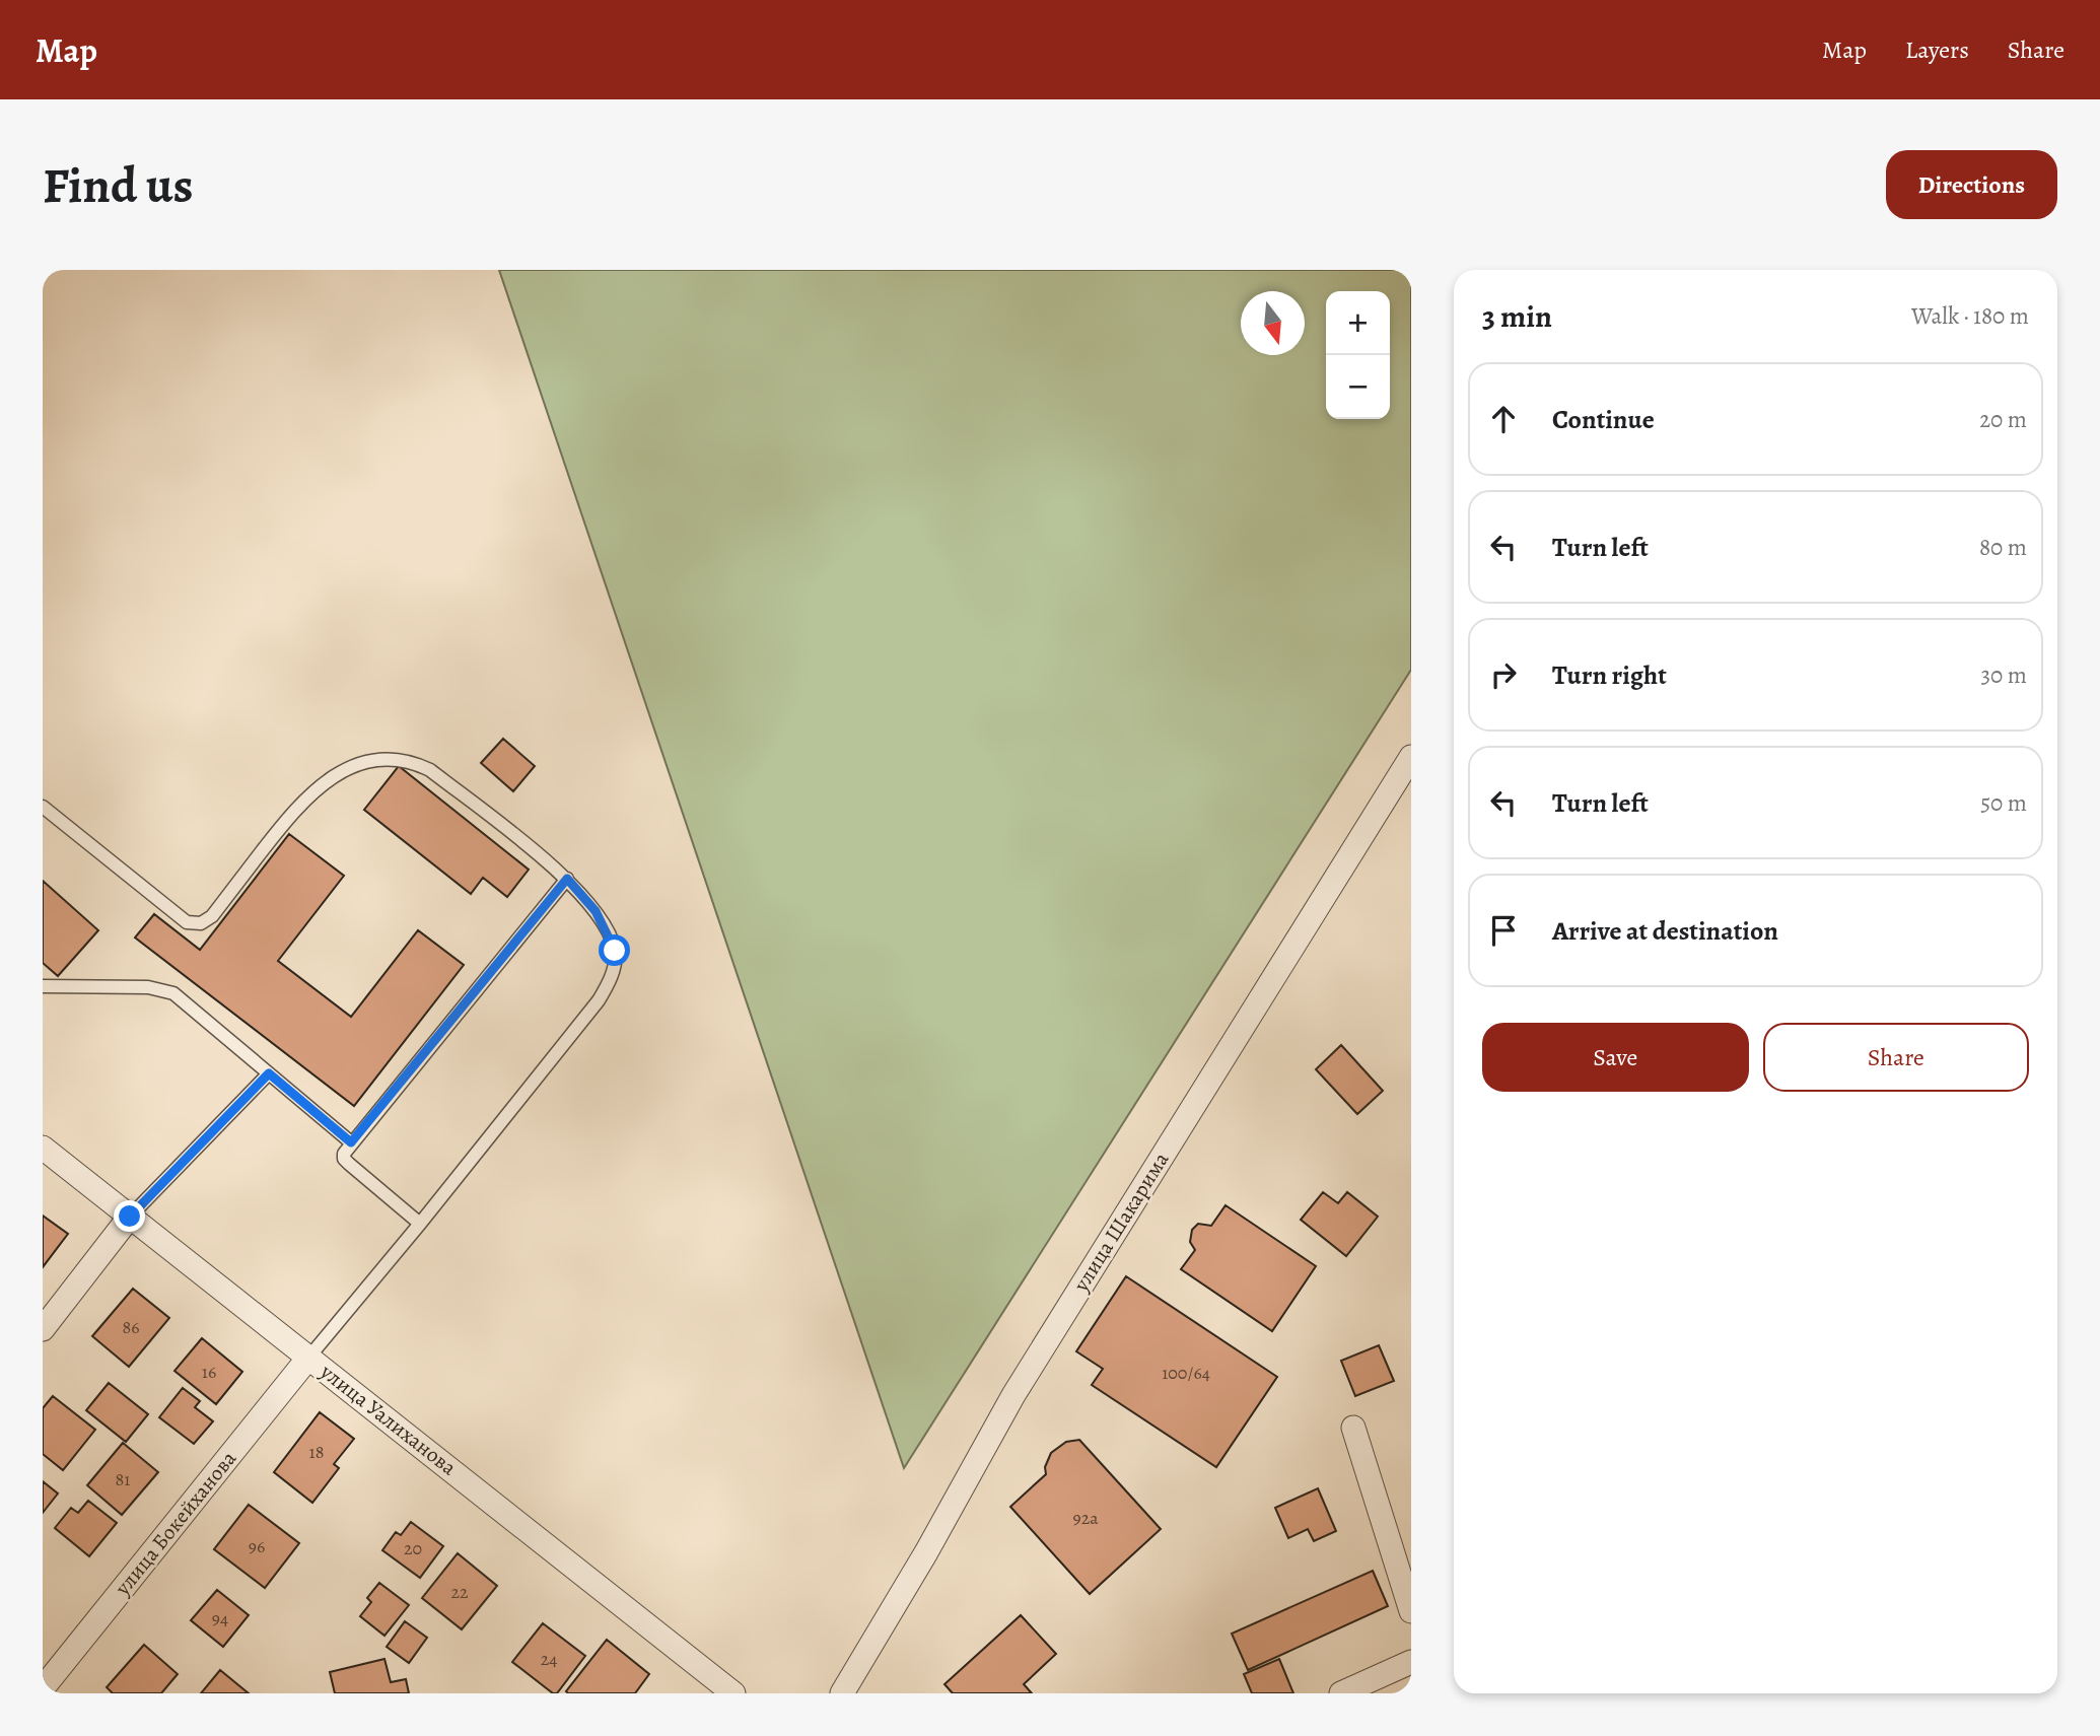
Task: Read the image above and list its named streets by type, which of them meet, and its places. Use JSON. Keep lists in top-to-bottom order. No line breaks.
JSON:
{"streets":{"street":["улица Шакарима","улица Уалиханова","улица Бокейханова"]},"crossings":[["улица Уалиханова","улица Бокейханова"]],"house_numbers":["86","16","100/64","18","81","92а","96","20","22","94","24"],"north":"bottom","page":{"header":"Map","nav":["Map","Layers","Share"],"buttons":["Directions",["Save","Share"]],"title":"Find us","heading":["3 min","Walk · 180 m"],"map_buttons":["+","−"],"list":[["Continue","20 m"],["Turn left","80 m"],["Turn right","30 m"],["Turn left","50 m"],"Arrive at destination"]}}
